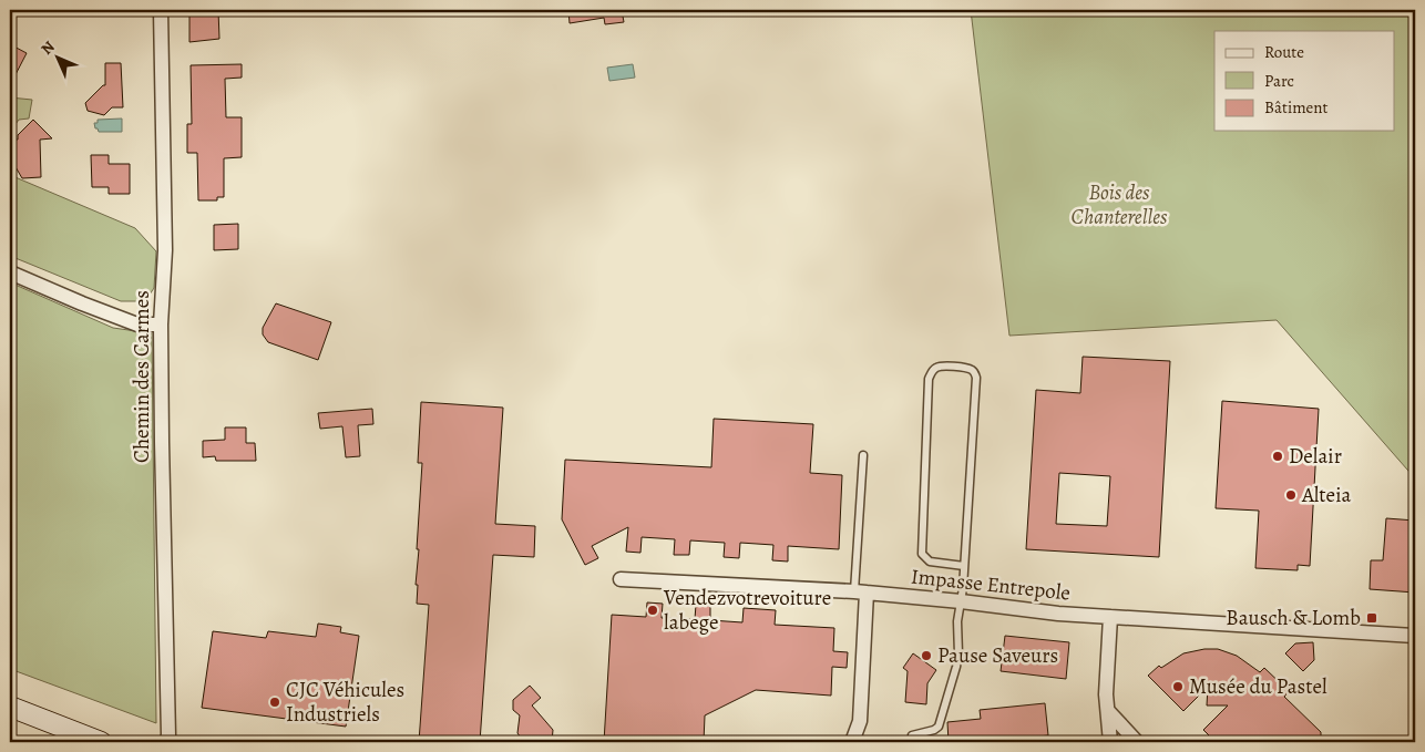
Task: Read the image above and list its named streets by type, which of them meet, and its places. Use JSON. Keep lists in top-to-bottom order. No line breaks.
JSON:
{"streets":{"street":["Chemin des Carmes","Impasse Entrepole"]},"parks":["Bois des Chanterelles"],"places":{"other":["Delair","Alteia","Vendezvotrevoiture labege","Pause Saveurs","Musée du Pastel","CJC Véhicules Industriels"],"transit":["Bausch & Lomb"]},"legend":["Route","Parc","Bâtiment"],"north":"top left"}
